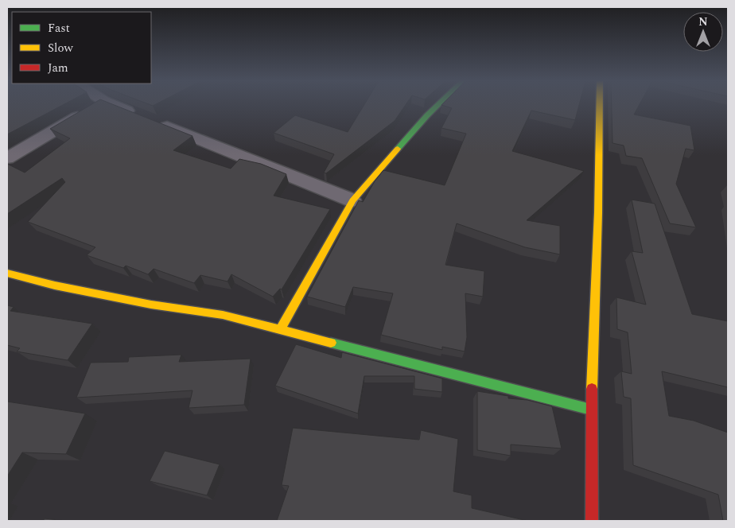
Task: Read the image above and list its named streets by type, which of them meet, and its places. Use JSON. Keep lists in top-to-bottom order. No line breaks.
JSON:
{"legend":["Fast","Slow","Jam"],"north":"top"}
